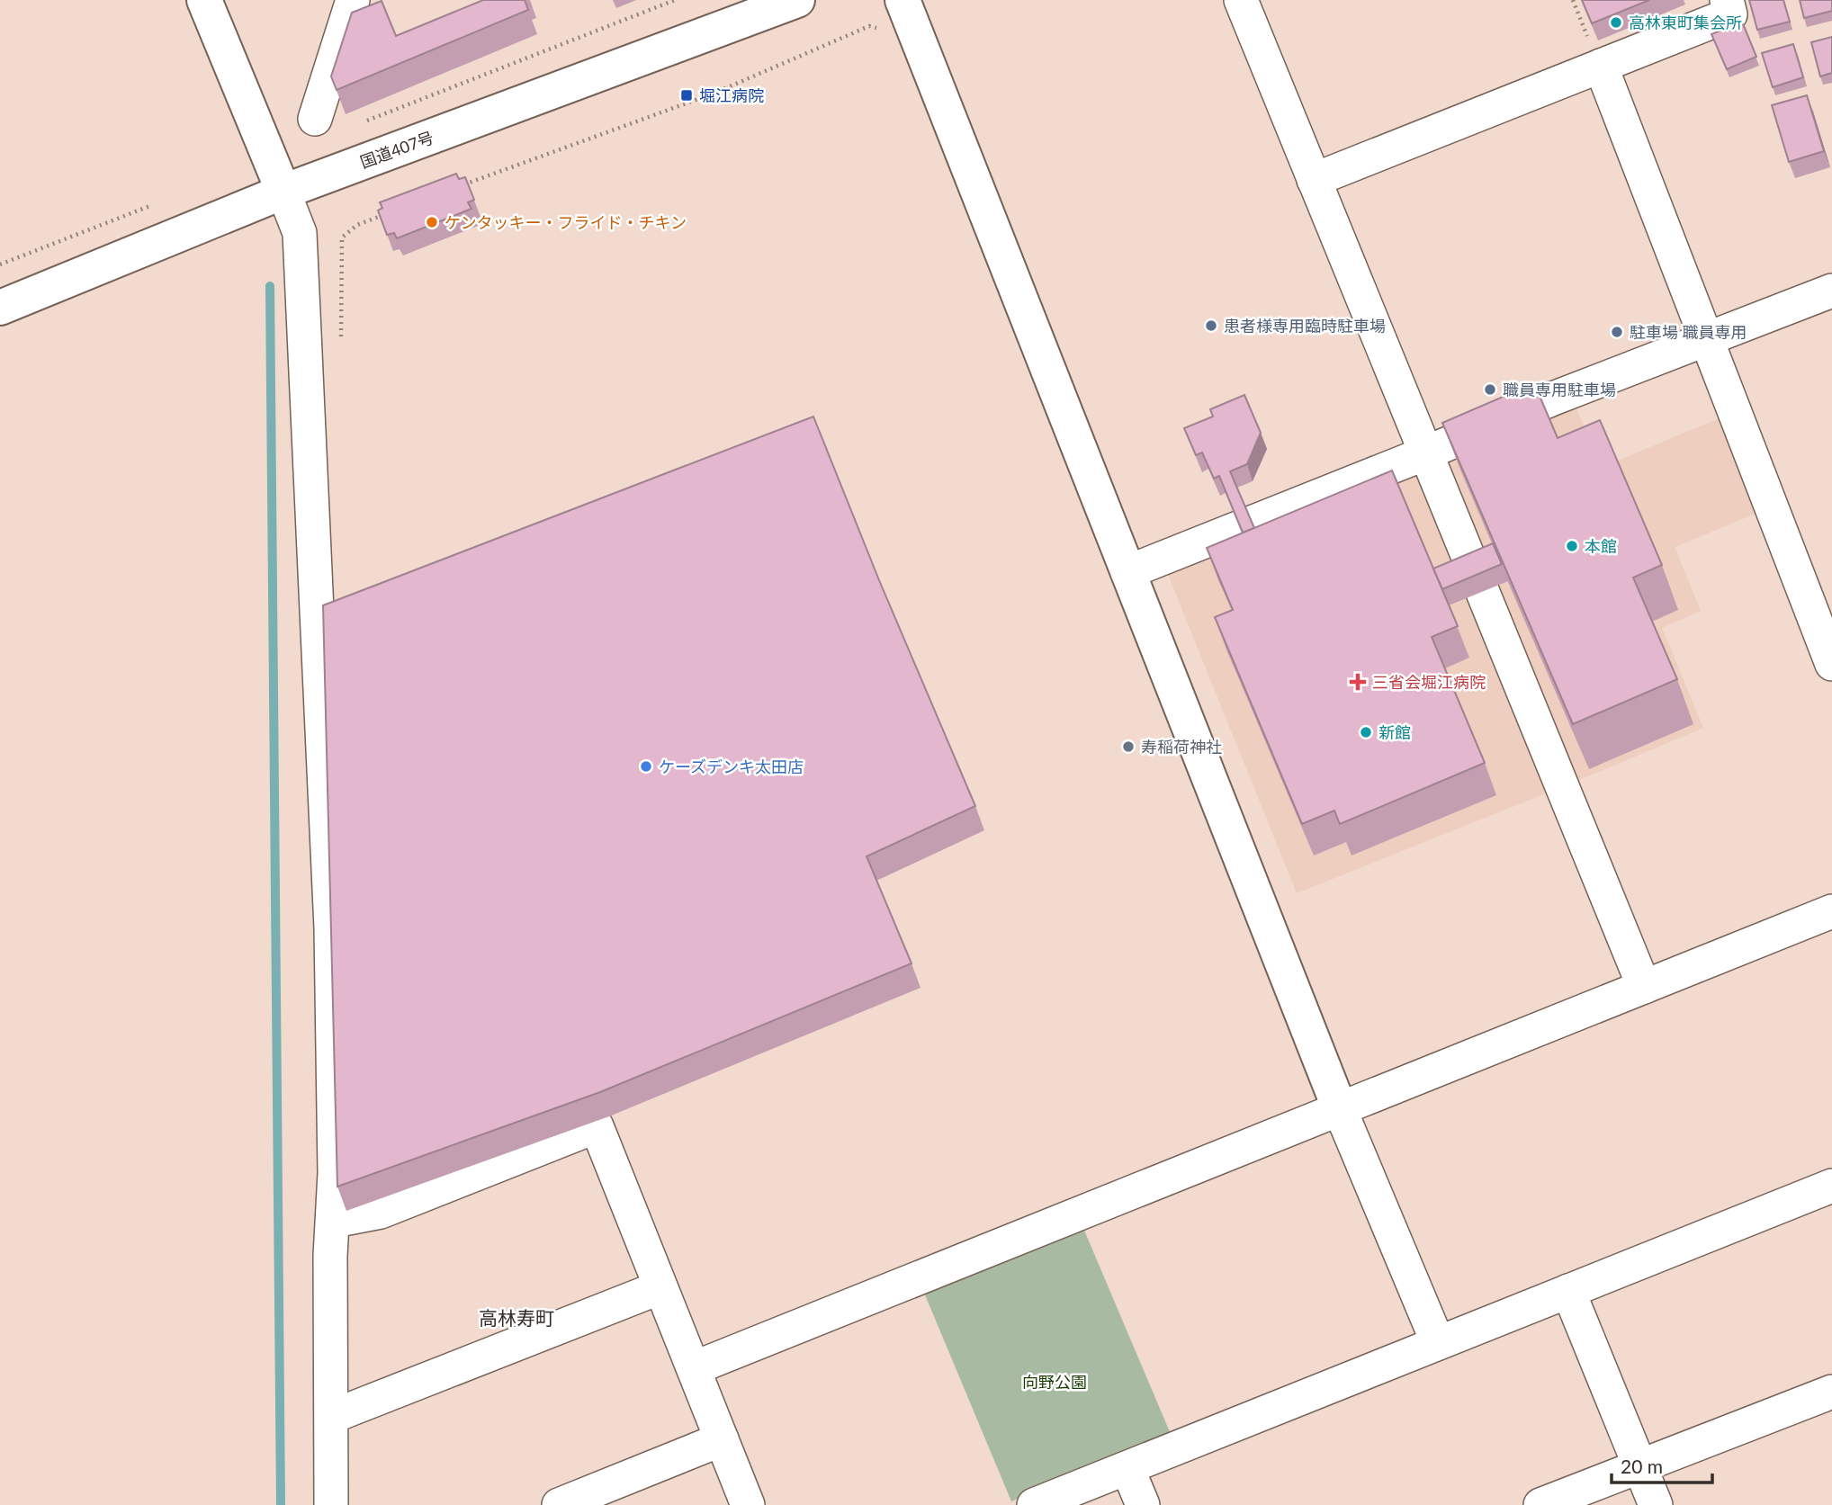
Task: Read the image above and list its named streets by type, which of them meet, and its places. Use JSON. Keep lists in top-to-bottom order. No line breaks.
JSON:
{"streets":{"main road":["国道407号"]},"districts":["高林寿町"],"parks":["向野公園"],"places":{"other":["高林東町集会所","ケンタッキー・フライド・チキン","患者様専用臨時駐車場","駐車場 職員専用","職員専用駐車場","本館","新館","寿稲荷神社","ケーズデンキ太田店"],"transit":["堀江病院"],"health":["三省会堀江病院"]},"scale_bar":"20 m"}
